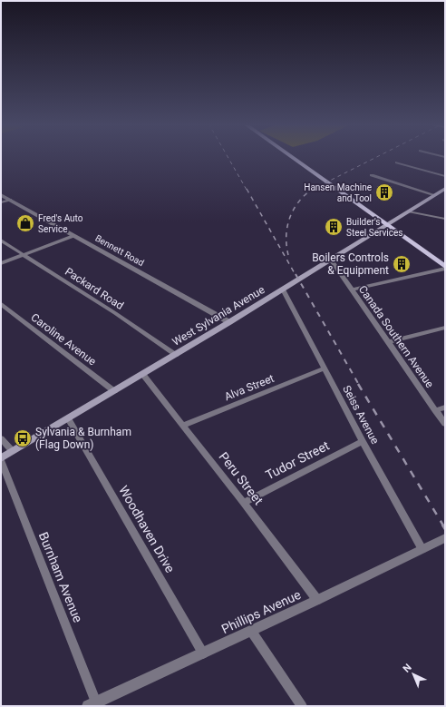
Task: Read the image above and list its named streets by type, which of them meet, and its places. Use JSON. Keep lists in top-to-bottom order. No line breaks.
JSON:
{"streets":{"main road":["West Sylvania Avenue"],"street":["Bennett Road","Packard Road","Canada Southern Avenue","Caroline Avenue","Alva Street","Seiss Avenue","Tudor Street","Peru Street","Woodhaven Drive","Burnham Avenue","Phillips Avenue"]},"crossings":[["Bennett Road","West Sylvania Avenue"],["Packard Road","West Sylvania Avenue"],["West Sylvania Avenue","Canada Southern Avenue"],["West Sylvania Avenue","Caroline Avenue"],["West Sylvania Avenue","Seiss Avenue"],["West Sylvania Avenue","Peru Street"],["West Sylvania Avenue","Woodhaven Drive"],["West Sylvania Avenue","Burnham Avenue"],["Alva Street","Seiss Avenue"],["Alva Street","Peru Street"],["Seiss Avenue","Tudor Street"],["Seiss Avenue","Phillips Avenue"],["Tudor Street","Peru Street"],["Peru Street","Phillips Avenue"],["Woodhaven Drive","Phillips Avenue"],["Burnham Avenue","Phillips Avenue"]],"places":{"building":["Hansen Machine and Tool","Builder's Steel Services","Boilers Controls & Equipment"],"shop":["Fred's Auto Service"],"bus stop":["Sylvania & Burnham (Flag Down)"]},"north":"top left"}
